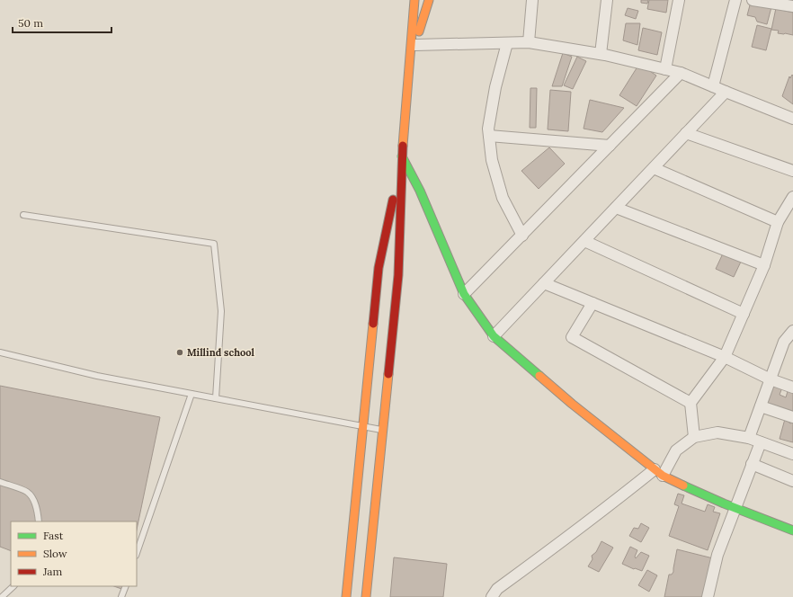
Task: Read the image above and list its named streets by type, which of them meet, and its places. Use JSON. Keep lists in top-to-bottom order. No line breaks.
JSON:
{"places":["Millind school"],"legend":["Fast","Slow","Jam"],"scale_bar":"50 m"}
